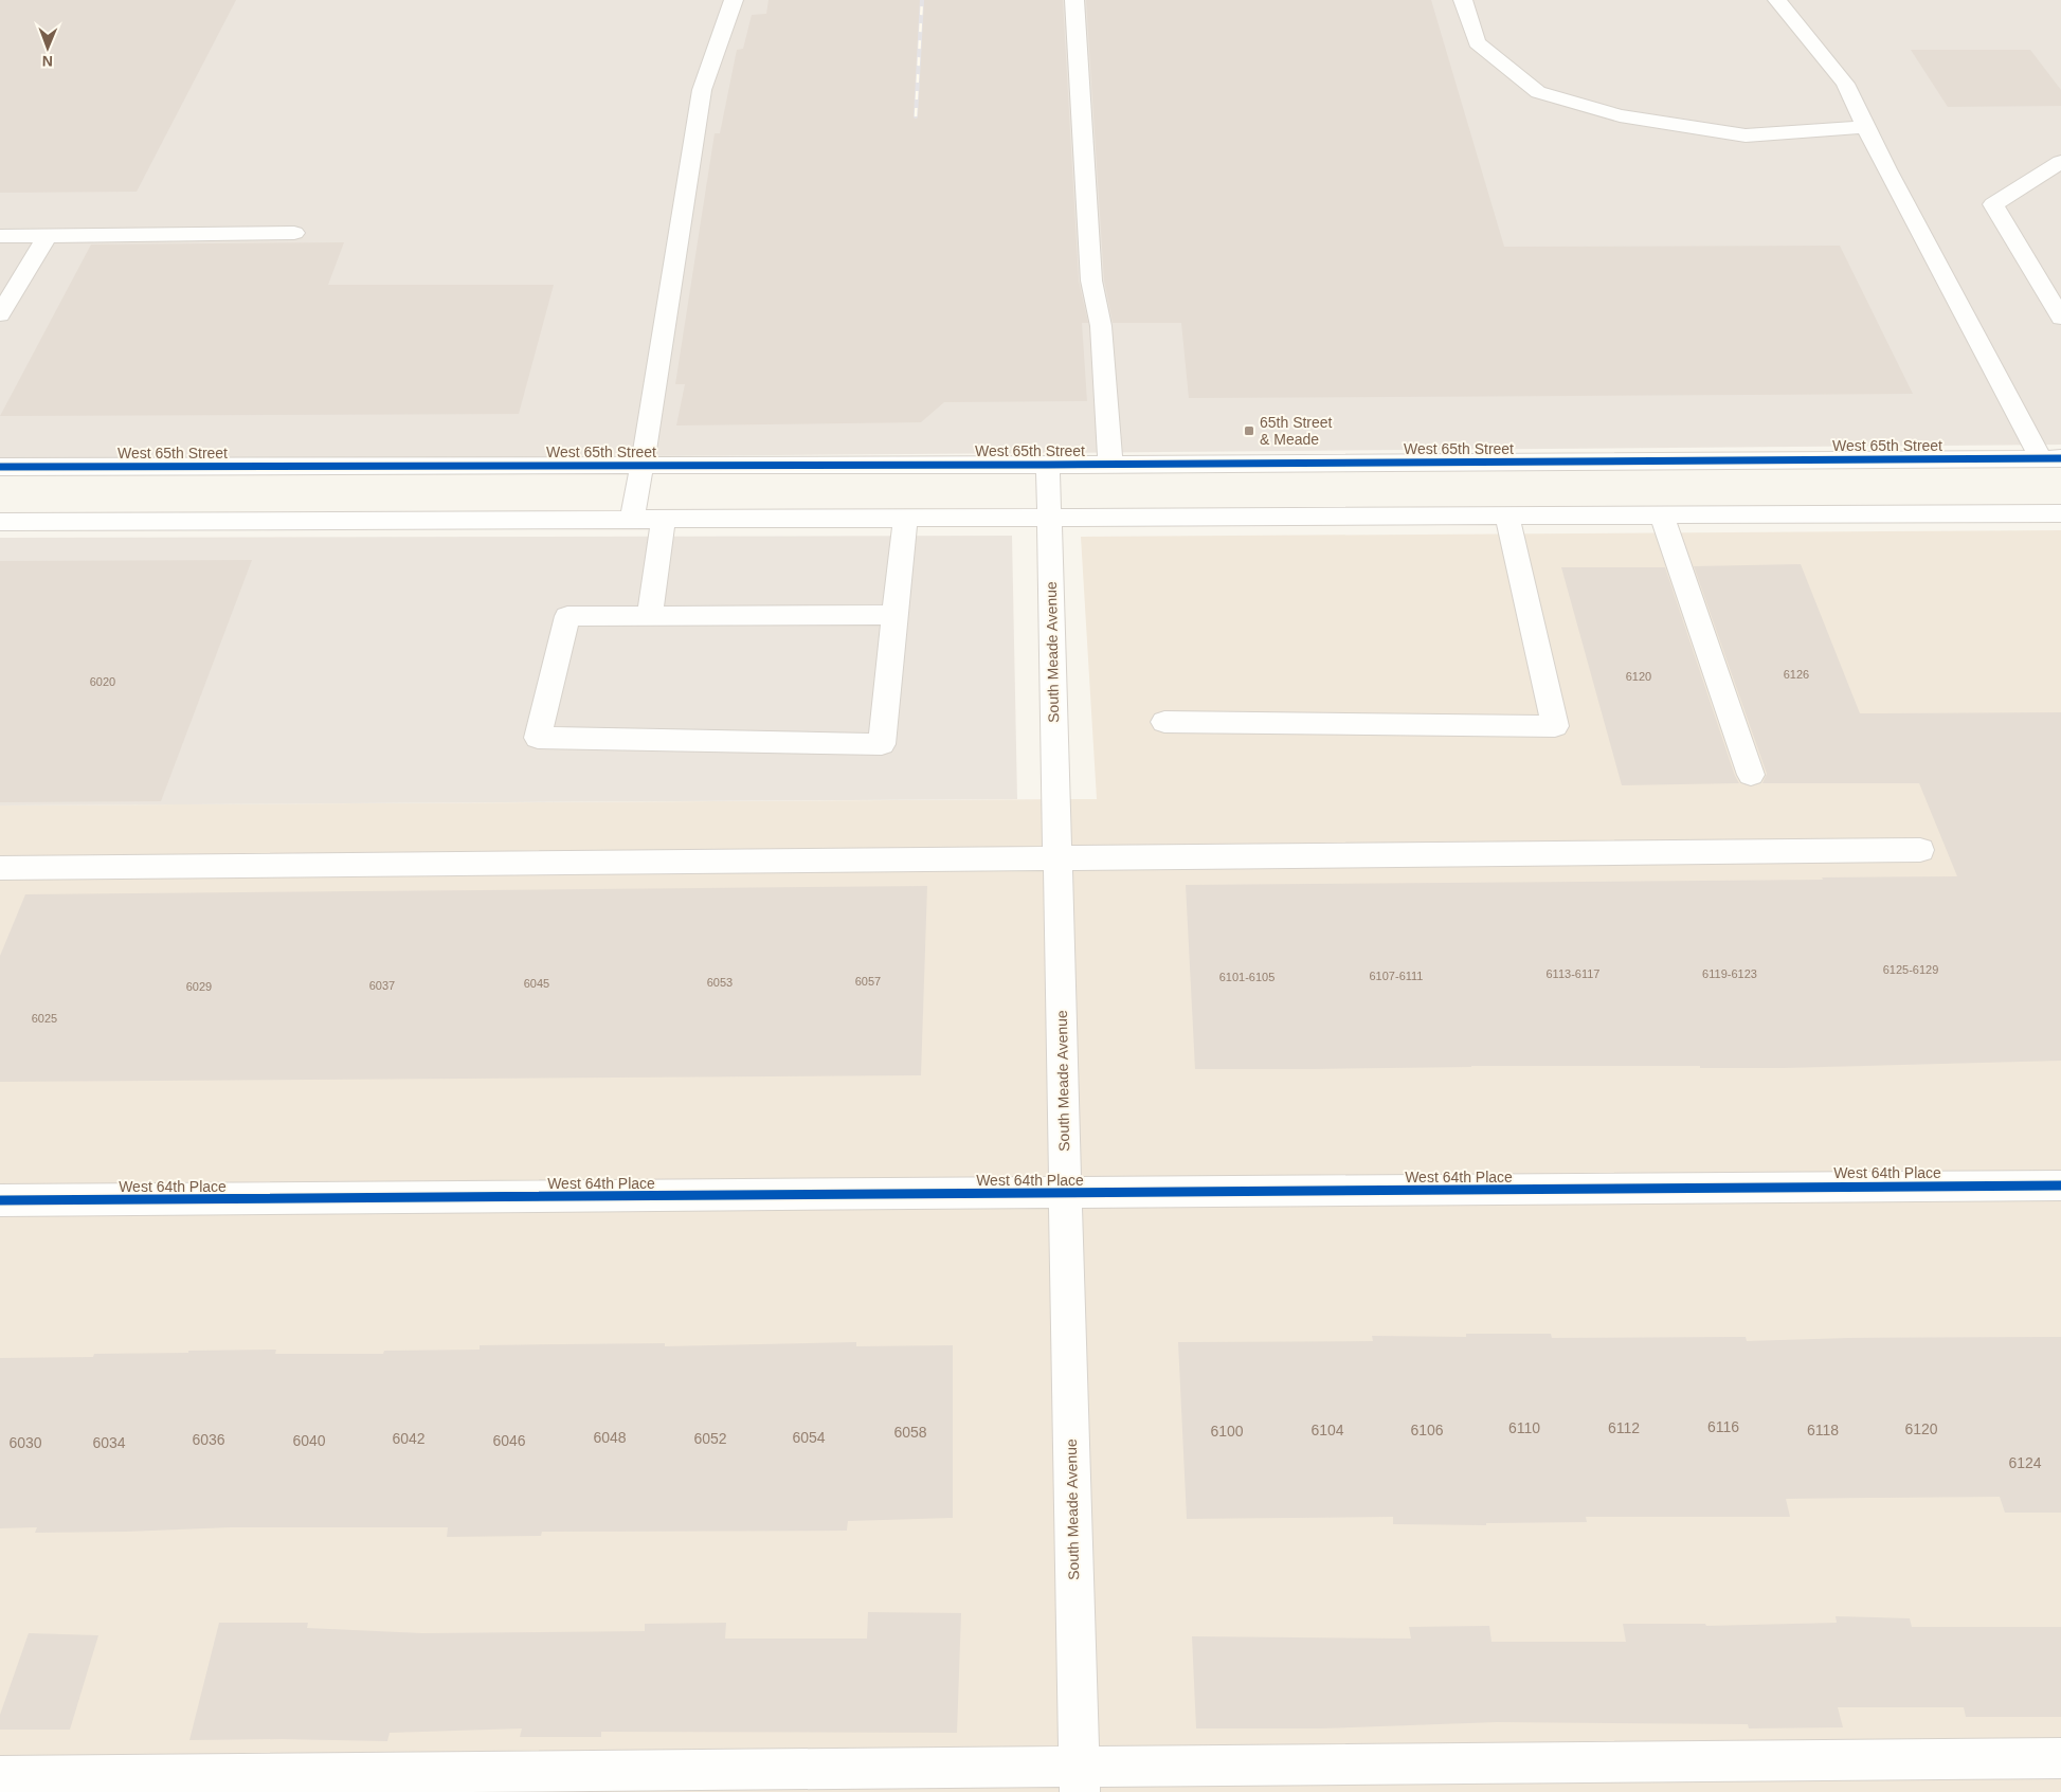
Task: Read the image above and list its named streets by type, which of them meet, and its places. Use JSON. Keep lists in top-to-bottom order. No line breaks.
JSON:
{"streets":{"street":["West 65th Street","South Meade Avenue","West 64th Place"]},"crossings":[["West 65th Street","South Meade Avenue"],["South Meade Avenue","West 64th Place"]],"places":{"transit":["65th Street & Meade"]},"house_numbers":["6126","6120","6020","6125-6129","6113-6117","6119-6123","6107-6111","6101-6105","6057","6053","6045","6037","6029","6025","6116","6110","6112","6120","6104","6106","6118","6100","6058","6048","6054","6042","6052","6036","6040","6046","6030","6034","6124"],"north":"bottom"}
